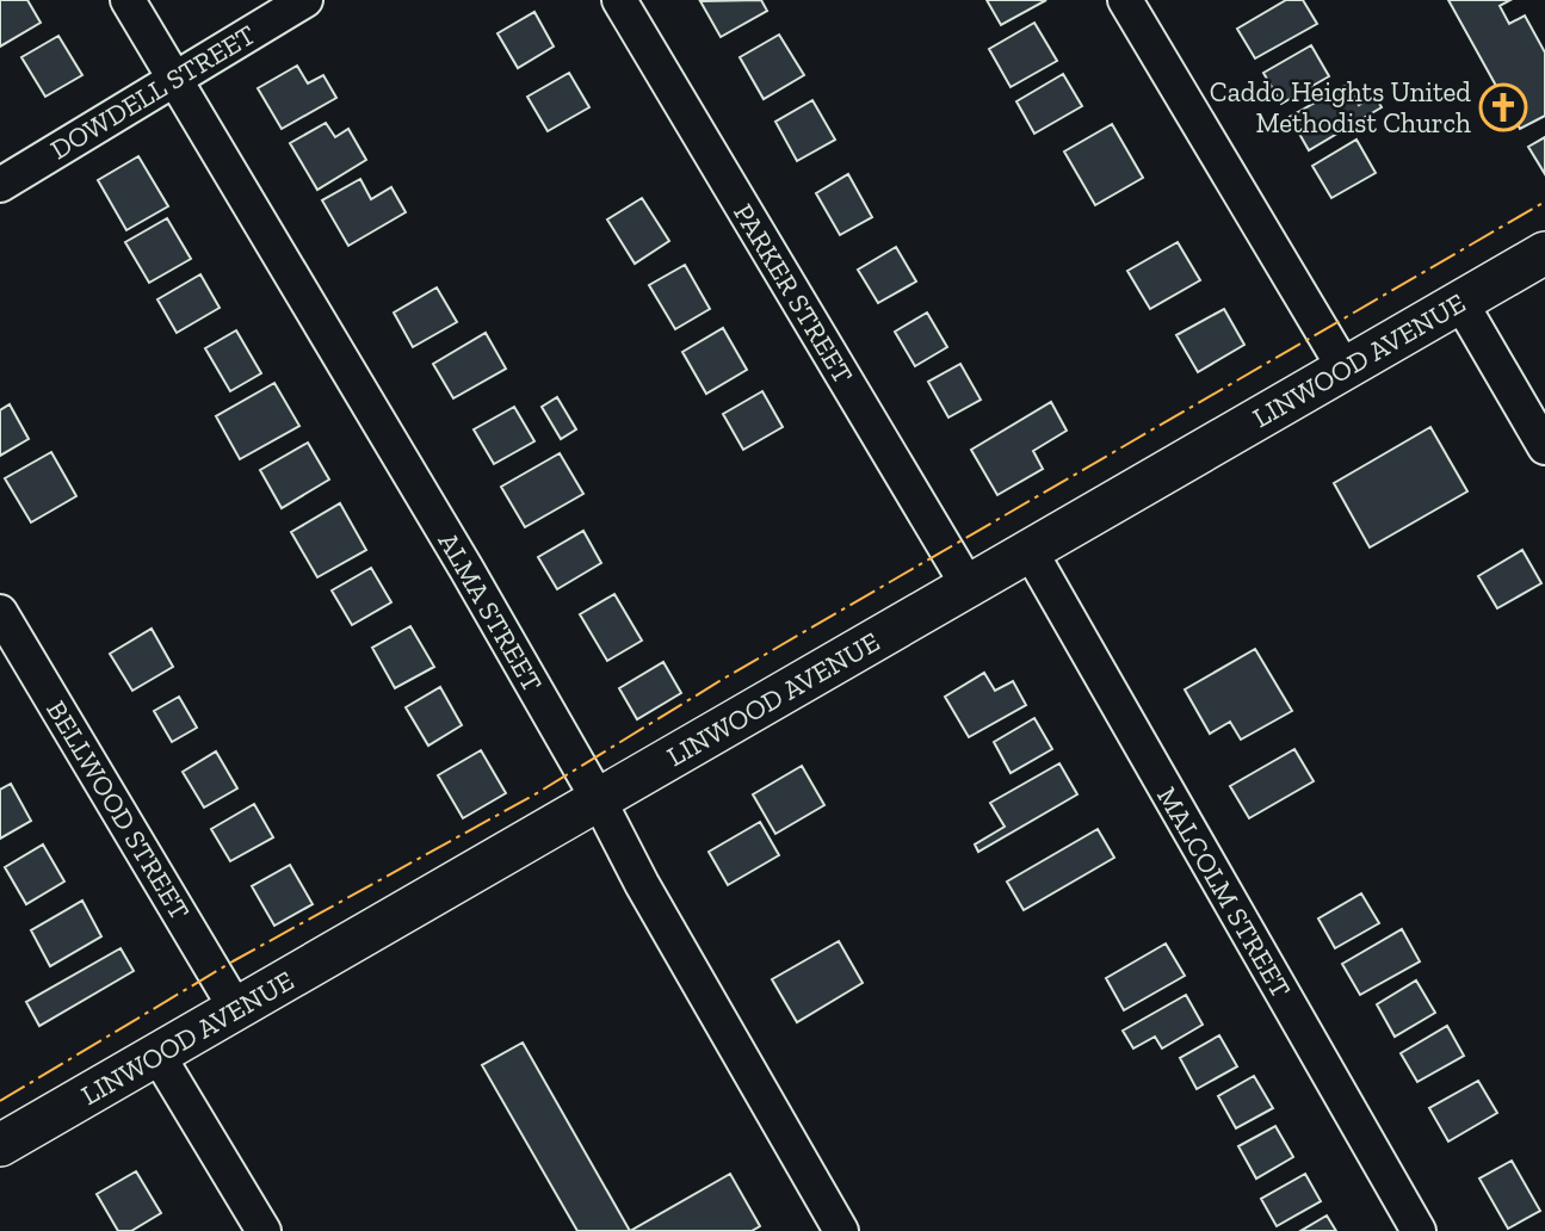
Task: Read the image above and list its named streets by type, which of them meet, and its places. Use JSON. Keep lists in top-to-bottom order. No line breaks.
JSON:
{"streets":{"main road":["LINWOOD AVENUE"],"street":["DOWDELL STREET","PARKER STREET","ALMA STREET","BELLWOOD STREET","MALCOLM STREET"]},"crossings":[["DOWDELL STREET","ALMA STREET"],["PARKER STREET","LINWOOD AVENUE"],["LINWOOD AVENUE","ALMA STREET"],["LINWOOD AVENUE","BELLWOOD STREET"],["LINWOOD AVENUE","MALCOLM STREET"]],"places":{"church":["Caddo Heights United Methodist Church"]}}
